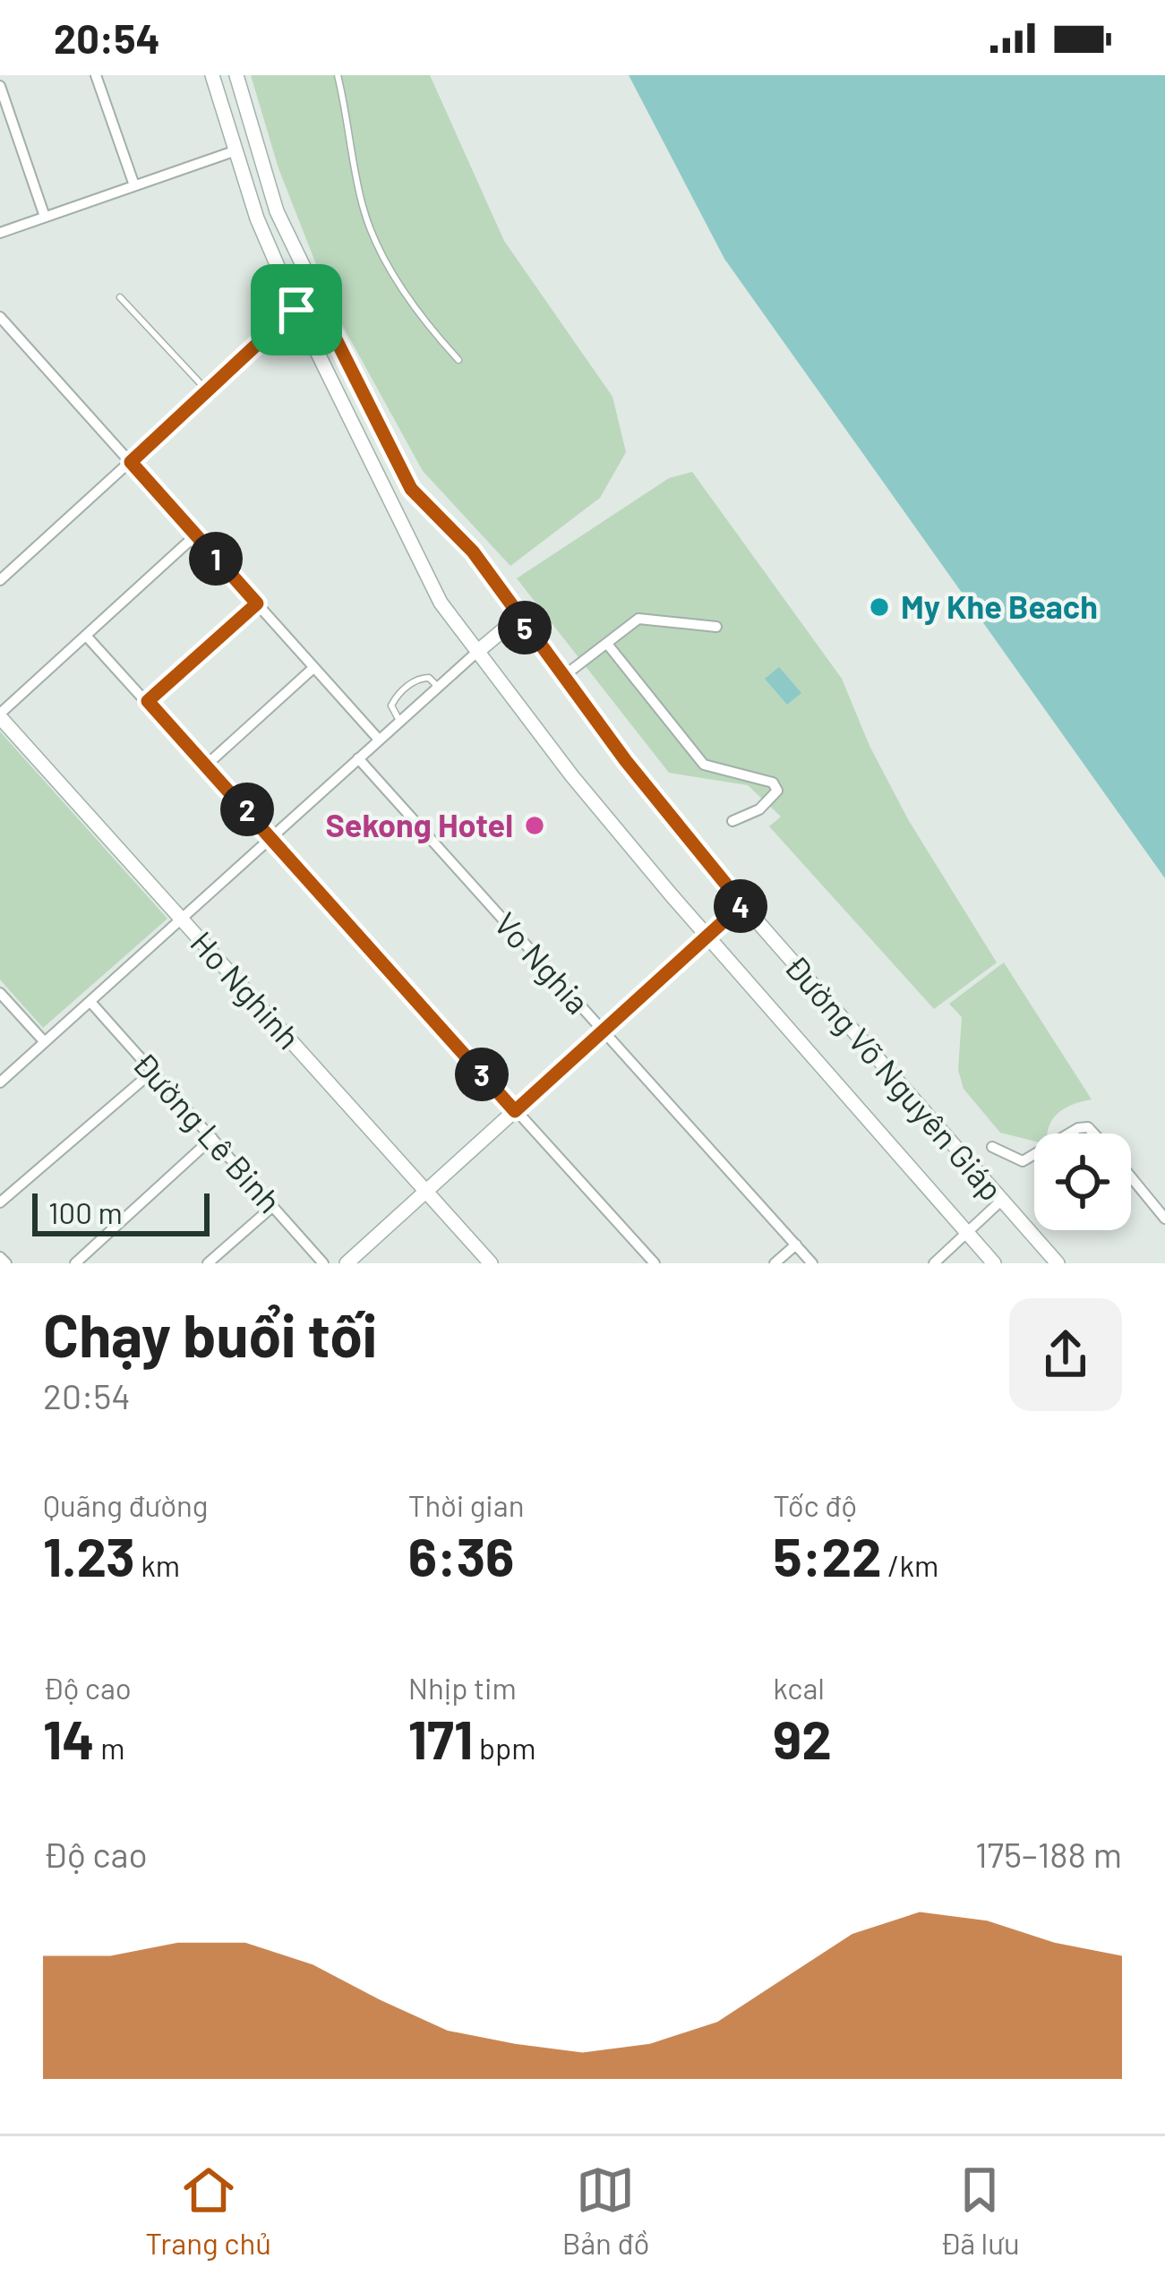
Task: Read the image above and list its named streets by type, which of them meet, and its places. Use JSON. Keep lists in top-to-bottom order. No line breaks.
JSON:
{"streets":{"main road":["Ho Nghinh","Đường Võ Nguyên Giáp"],"street":["Vo Nghia","Đường Lê Binh"]},"places":["My Khe Beach","Sekong Hotel"],"scale_bar":"100 m","page":{"status":"20:54","pins":["1","5","2","4","3"],"scale":"100 m","heading":["Chạy buổi tối","20:54"],"stats":[["Quãng đường","1.23 km"],["Thời gian","6:36"],["Tốc độ","5:22 /km"],["Độ cao","14 m"],["Nhịp tim","171 bpm"],["kcal","92"]],"chart":["Độ cao","175–188 m"],"tabs":["Trang chủ","Bản đồ","Đã lưu"]}}
